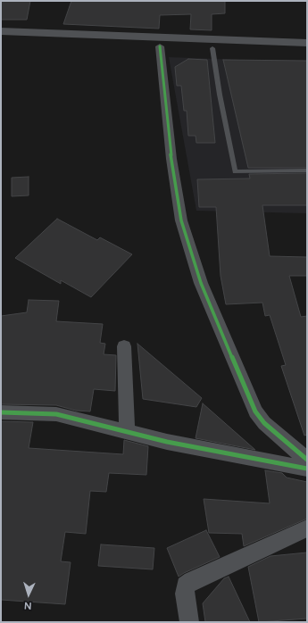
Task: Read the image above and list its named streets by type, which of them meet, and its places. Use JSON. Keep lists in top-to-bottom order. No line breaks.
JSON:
{"north":"bottom"}
